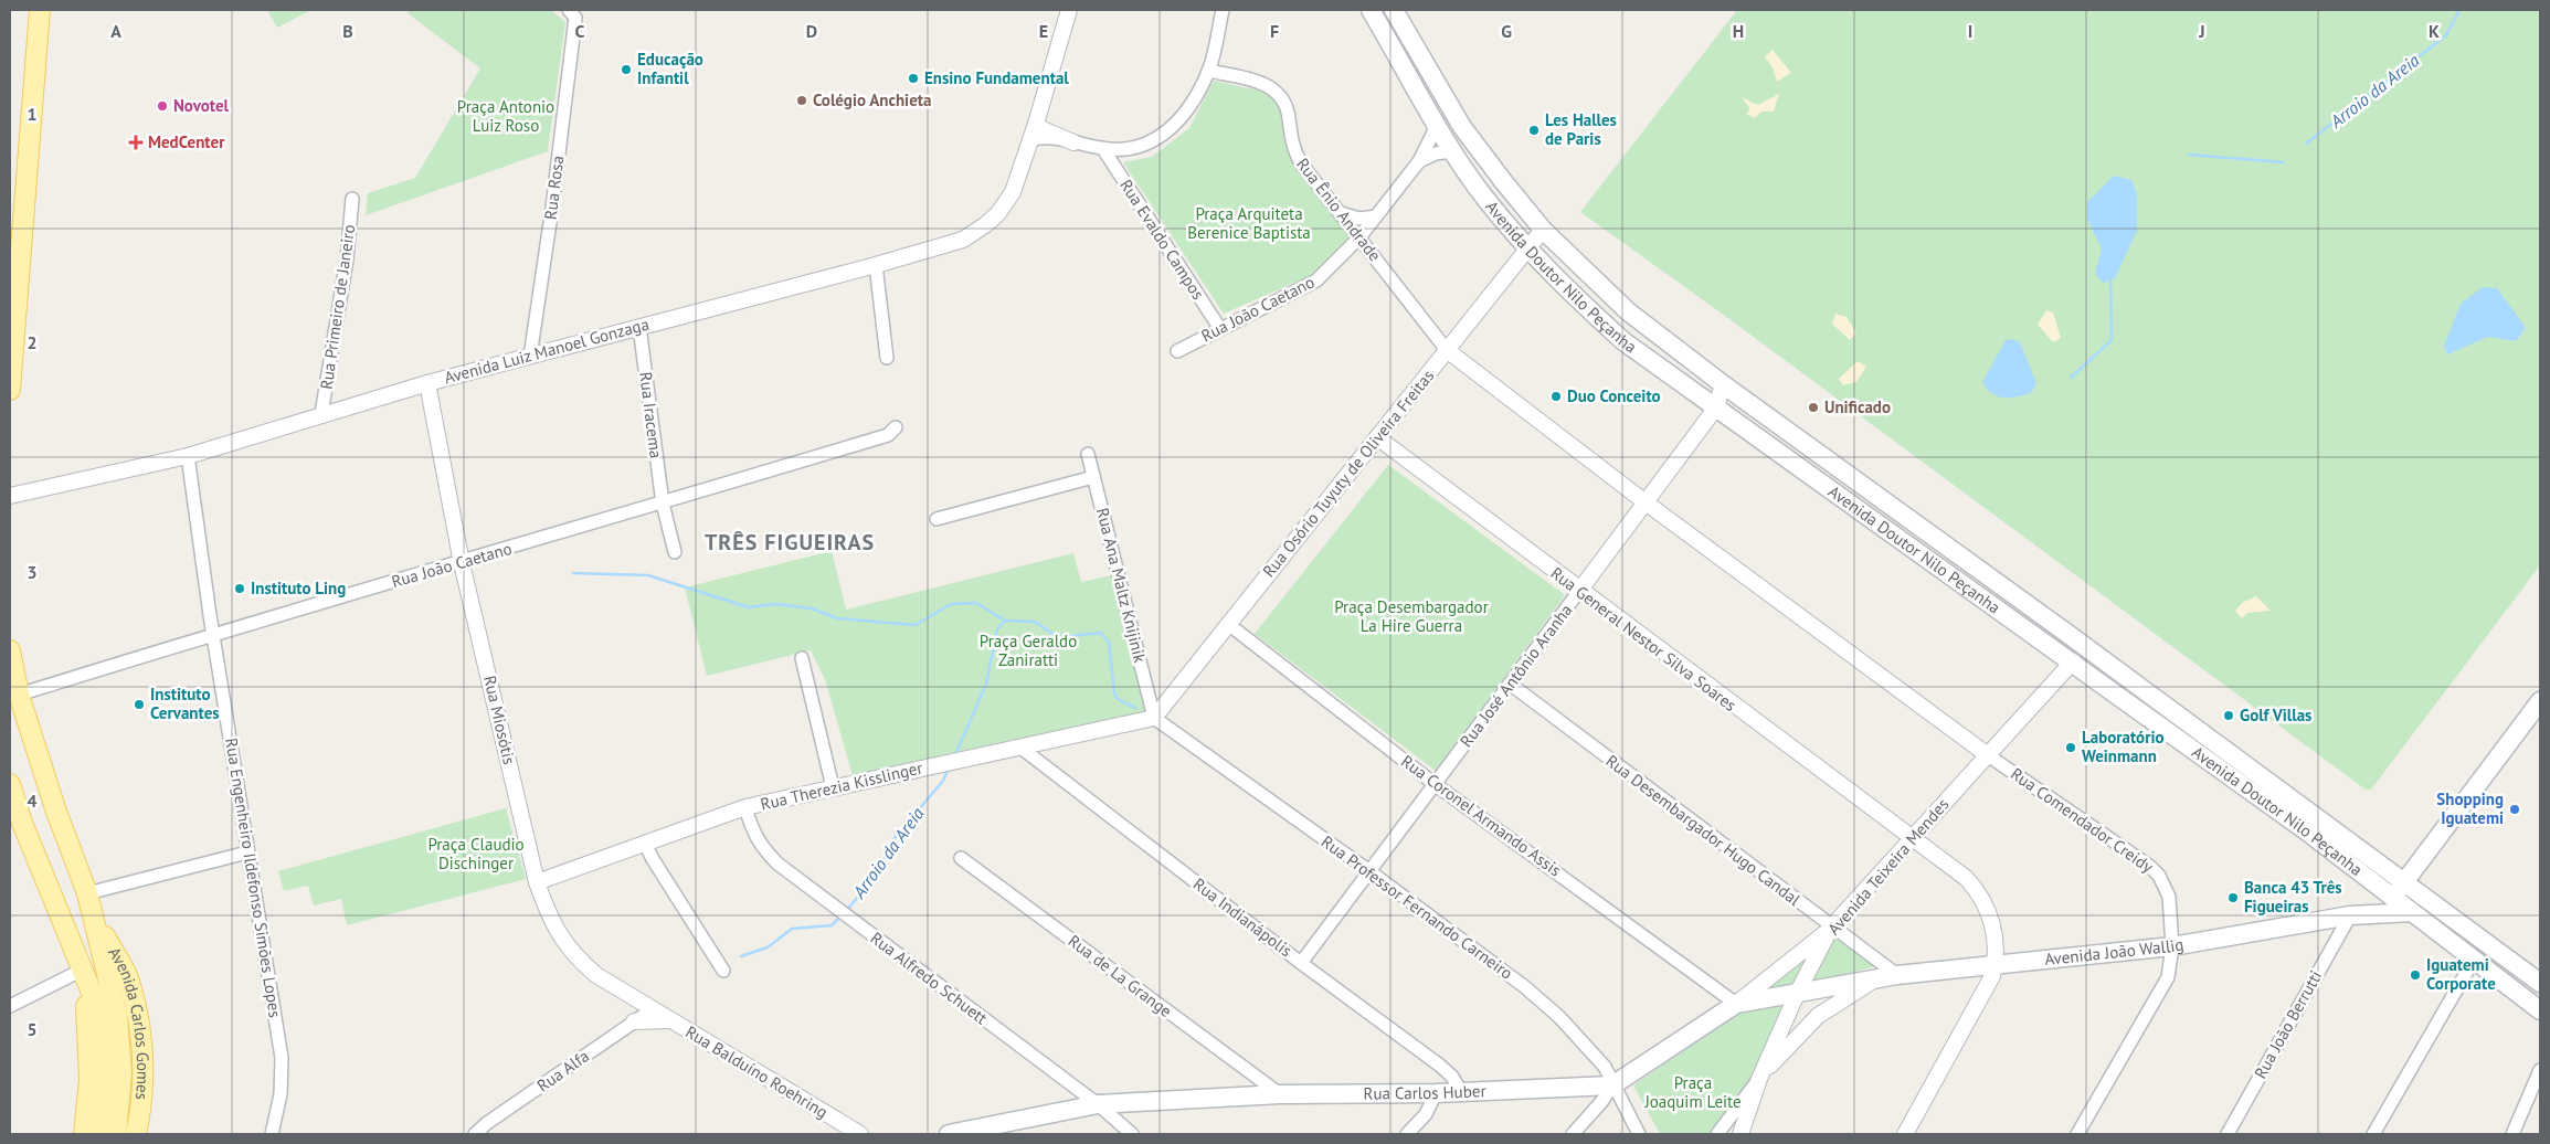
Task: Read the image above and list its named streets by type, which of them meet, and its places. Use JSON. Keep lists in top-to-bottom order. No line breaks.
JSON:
{"streets":{"main road":["Avenida Doutor Nilo Peçanha","Avenida João Wallig","Avenida Carlos Gomes","Rua Carlos Huber"],"street":["Rua Rosa","Rua Ênio Andrade","Rua Evaldo Campos","Rua Primeiro de Janeiro","Rua João Caetano","Avenida Luiz Manoel Gonzaga","Rua Iracema","Rua Osório Tuyuty de Oliveira Freitas","Rua Ana Maltz Knijinik","Rua General Nestor Silva Soares","Rua José Antônio Aranha","Rua Miosótis","Rua Therezia Kisslinger","Rua Coronel Armando Assis","Rua Comendador Creidy","Rua Desembargador Hugo Candal","Avenida Teixeira Mendes","Rua Engenheiro Ildefonso Simões Lopes","Rua Professor Fernando Carneiro","Rua Indianápolis","Rua de La Grange","Rua Alfredo Schuett","Rua João Berrutti","Rua Alfa","Rua Balduíno Roehring"]},"crossings":[["Rua Rosa","Avenida Luiz Manoel Gonzaga"],["Rua Ênio Andrade","Rua João Caetano"],["Rua Ênio Andrade","Rua Osório Tuyuty de Oliveira Freitas"],["Rua Evaldo Campos","Rua João Caetano"],["Avenida Doutor Nilo Peçanha","Rua João Caetano"],["Avenida Doutor Nilo Peçanha","Rua Osório Tuyuty de Oliveira Freitas"],["Avenida Doutor Nilo Peçanha","Rua José Antônio Aranha"],["Avenida Doutor Nilo Peçanha","Avenida Teixeira Mendes"],["Avenida Doutor Nilo Peçanha","Avenida João Wallig"],["Rua Primeiro de Janeiro","Avenida Luiz Manoel Gonzaga"],["Rua João Caetano","Rua Iracema"],["Rua João Caetano","Rua Miosótis"],["Rua João Caetano","Rua Engenheiro Ildefonso Simões Lopes"],["Rua João Caetano","Avenida Carlos Gomes"],["Avenida Luiz Manoel Gonzaga","Rua Iracema"],["Avenida Luiz Manoel Gonzaga","Rua Miosótis"],["Avenida Luiz Manoel Gonzaga","Rua Engenheiro Ildefonso Simões Lopes"],["Rua Osório Tuyuty de Oliveira Freitas","Rua Ana Maltz Knijinik"],["Rua Osório Tuyuty de Oliveira Freitas","Rua General Nestor Silva Soares"],["Rua Osório Tuyuty de Oliveira Freitas","Rua Therezia Kisslinger"],["Rua Osório Tuyuty de Oliveira Freitas","Rua Coronel Armando Assis"],["Rua Osório Tuyuty de Oliveira Freitas","Rua Professor Fernando Carneiro"],["Rua Ana Maltz Knijinik","Rua Therezia Kisslinger"],["Rua Ana Maltz Knijinik","Rua Professor Fernando Carneiro"],["Rua General Nestor Silva Soares","Rua José Antônio Aranha"],["Rua General Nestor Silva Soares","Avenida Teixeira Mendes"],["Rua General Nestor Silva Soares","Avenida João Wallig"],["Rua José Antônio Aranha","Rua Coronel Armando Assis"],["Rua José Antônio Aranha","Rua Desembargador Hugo Candal"],["Rua José Antônio Aranha","Rua Professor Fernando Carneiro"],["Rua José Antônio Aranha","Rua Indianápolis"],["Rua Miosótis","Rua Therezia Kisslinger"],["Rua Miosótis","Rua Alfa"],["Rua Miosótis","Rua Balduíno Roehring"],["Rua Therezia Kisslinger","Rua Professor Fernando Carneiro"],["Rua Therezia Kisslinger","Rua Indianápolis"],["Rua Therezia Kisslinger","Rua Alfredo Schuett"],["Rua Comendador Creidy","Avenida Teixeira Mendes"],["Rua Comendador Creidy","Avenida João Wallig"],["Rua Desembargador Hugo Candal","Avenida Teixeira Mendes"],["Rua Desembargador Hugo Candal","Avenida João Wallig"],["Rua Professor Fernando Carneiro","Rua Carlos Huber"],["Rua Indianápolis","Rua Carlos Huber"],["Avenida João Wallig","Rua João Berrutti"],["Rua de La Grange","Rua Carlos Huber"],["Rua Alfredo Schuett","Rua Carlos Huber"],["Rua Alfa","Rua Balduíno Roehring"]],"districts":["TRÊS FIGUEIRAS"],"water":["Arroio da Areia"],"parks":["Praça Antonio Luiz Roso","Praça Arquiteta Berenice Baptista","Praça Desembargador La Hire Guerra","Praça Geraldo Zaniratti","Praça Claudio Dischinger","Praça Joaquim Leite"],"places":{"other":["Educação Infantil","Ensino Fundamental","Colégio Anchieta","Novotel","Les Halles de Paris","Duo Conceito","Unificado","Instituto Ling","Instituto Cervantes","Golf Villas","Laboratório Weinmann","Shopping Iguatemi","Banca 43 Três Figueiras","Iguatemi Corporate"],"health":["MedCenter"]},"grid":{"columns":["A","B","C","D","E","F","G","H","I","J","K"],"rows":["1","2","3","4","5"]}}
